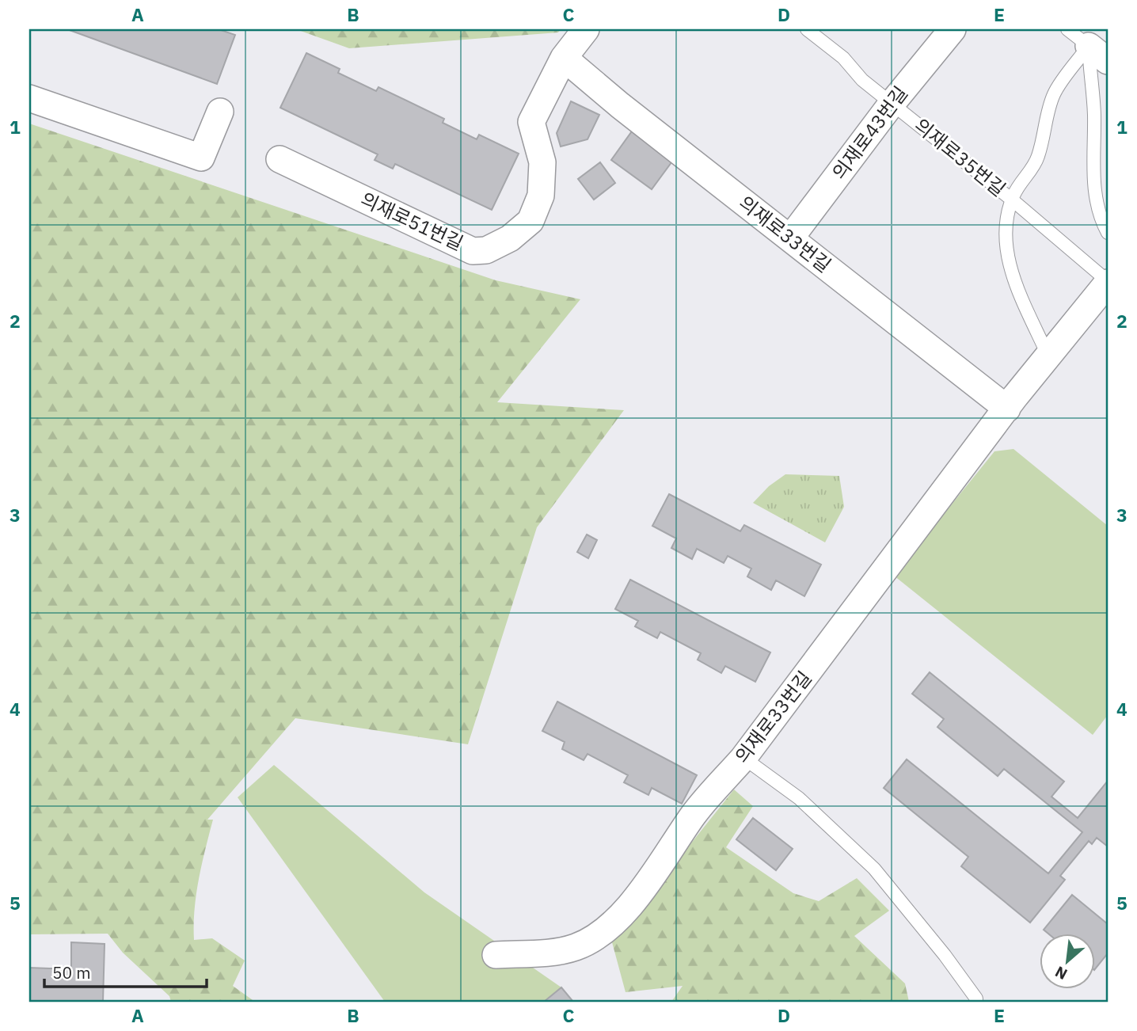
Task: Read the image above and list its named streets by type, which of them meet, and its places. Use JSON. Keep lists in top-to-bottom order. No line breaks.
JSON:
{"streets":{"street":["의재로43번길","의재로51번길","의재로33번길"],"lane":["의재로35번길"]},"crossings":[["의재로43번길","의재로35번길"],["의재로43번길","의재로33번길"],["의재로35번길","의재로33번길"],["의재로51번길","의재로33번길"]],"scale_bar":"50 m","north":"bottom left","grid":{"columns":["A","B","C","D","E"],"rows":["1","2","3","4","5"]}}
